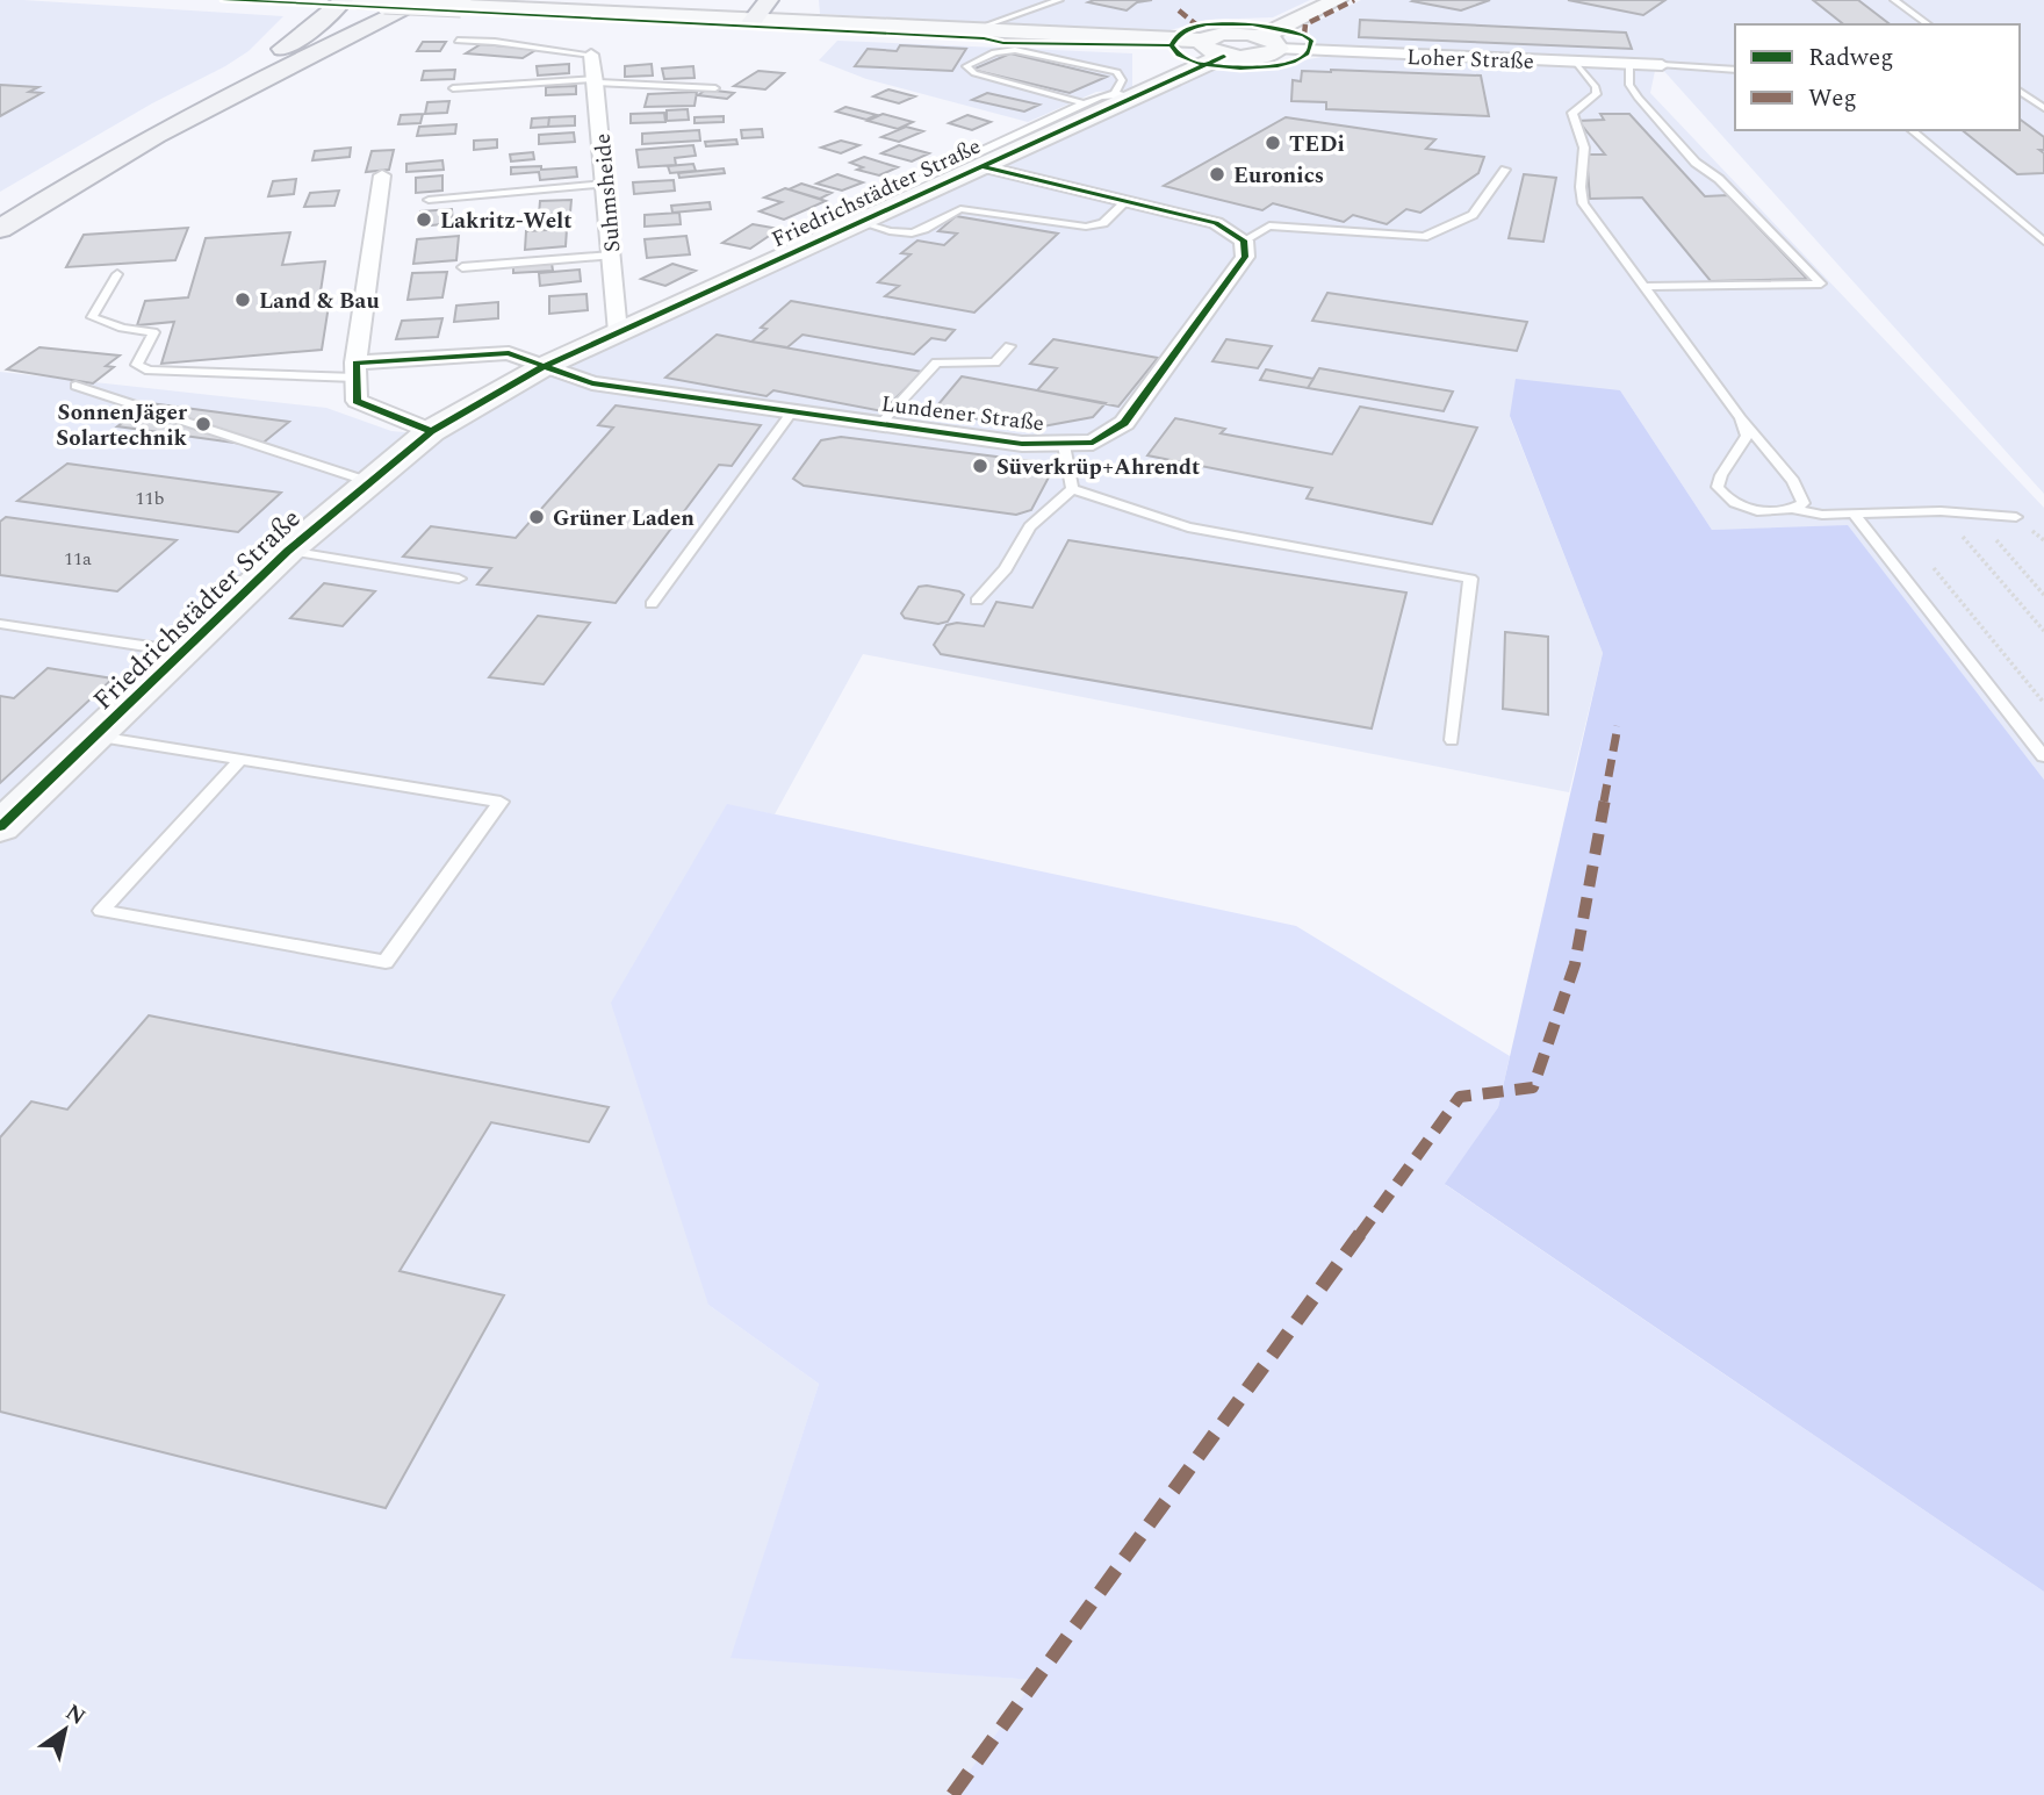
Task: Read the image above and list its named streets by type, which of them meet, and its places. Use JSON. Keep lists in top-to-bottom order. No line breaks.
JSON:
{"streets":{"street":["Loher Straße","Friedrichstädter Straße","Suhmsheide","Lundener Straße"]},"crossings":[["Friedrichstädter Straße","Suhmsheide"],["Friedrichstädter Straße","Lundener Straße"]],"places":["TEDi","Euronics","Lakritz-Welt","Land & Bau","SonnenJäger Solartechnik","Süverkrüp+Ahrendt","Grüner Laden"],"house_numbers":["11b","11a"],"legend":["Radweg","Weg"],"north":"top right"}
